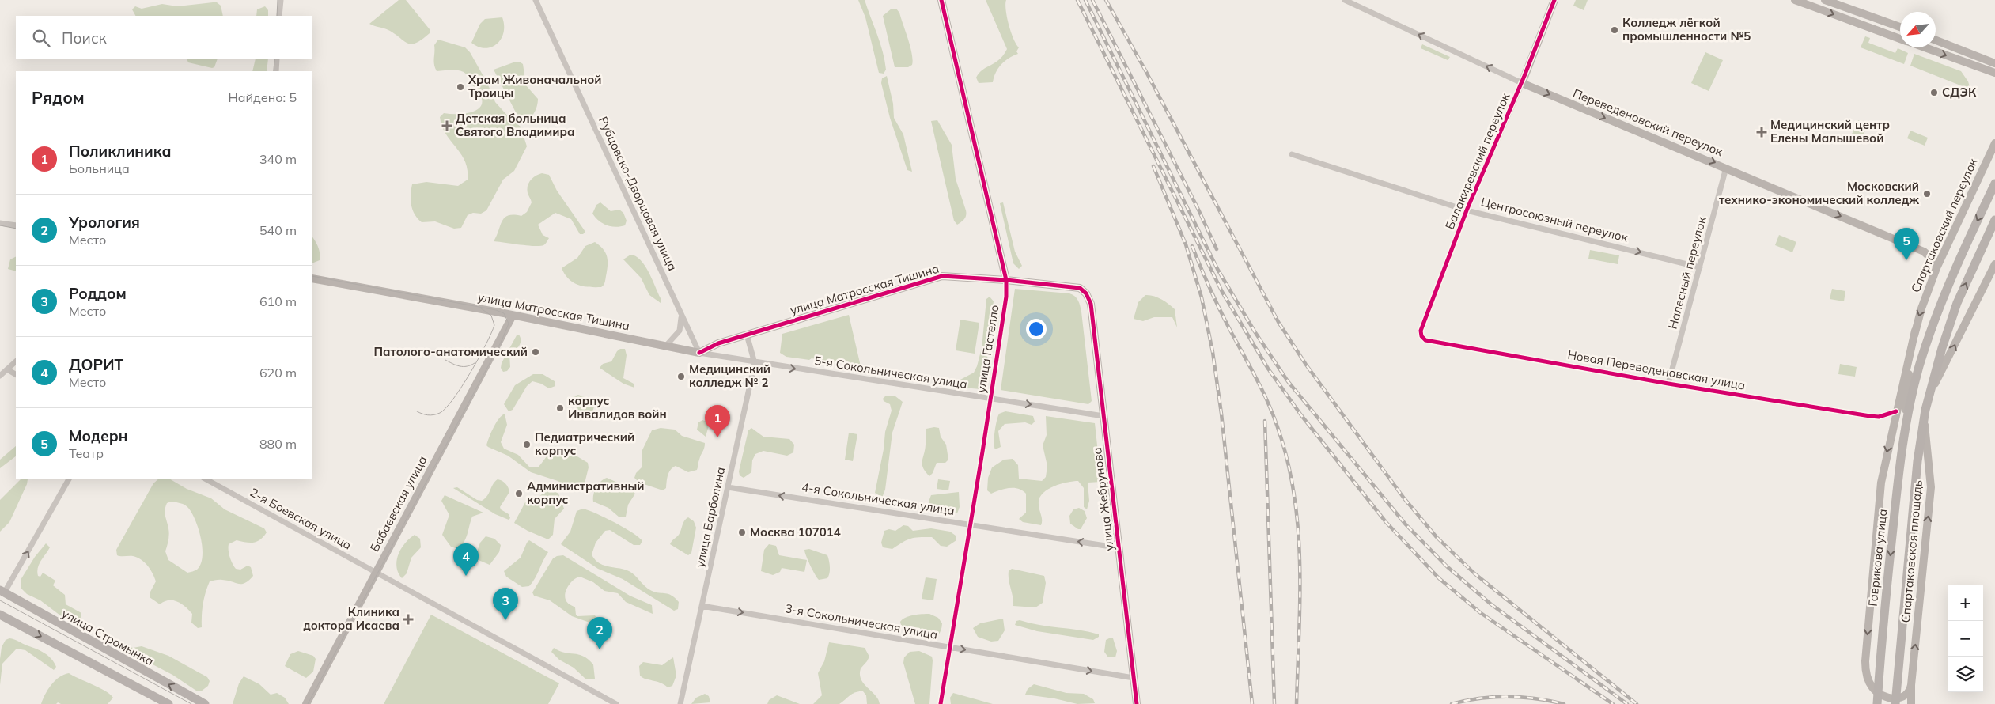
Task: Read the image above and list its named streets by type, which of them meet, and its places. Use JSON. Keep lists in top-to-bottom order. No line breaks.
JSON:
{"streets":{"main road":["Спартаковская площадь","Гаврикова улица","улица Стромынка"],"street":["Переведеновский переулок","Балакиревский переулок","Рубцовско-Дворцовая улица","Центросоюзный переулок","Спартаковский переулок","Налесный переулок","улица Матросская Тишина","улица Гастелло","Новая Переведеновская улица","5-я Сокольническая улица","4-я Сокольническая улица","улица Жебрунова","Бабаевская улица","улица Барболина","2-я Боевская улица","3-я Сокольническая улица"]},"crossings":[["Переведеновский переулок","Балакиревский переулок"],["Переведеновский переулок","Спартаковский переулок"],["Переведеновский переулок","Налесный переулок"],["Балакиревский переулок","Центросоюзный переулок"],["Балакиревский переулок","Новая Переведеновская улица"],["Рубцовско-Дворцовая улица","улица Матросская Тишина"],["Рубцовско-Дворцовая улица","5-я Сокольническая улица"],["Центросоюзный переулок","Налесный переулок"],["Спартаковский переулок","Гаврикова улица"],["Налесный переулок","Новая Переведеновская улица"],["улица Матросская Тишина","улица Гастелло"],["улица Матросская Тишина","5-я Сокольническая улица"],["улица Матросская Тишина","улица Жебрунова"],["улица Матросская Тишина","Бабаевская улица"],["улица Матросская Тишина","улица Барболина"],["улица Гастелло","5-я Сокольническая улица"],["улица Гастелло","4-я Сокольническая улица"],["улица Гастелло","3-я Сокольническая улица"],["5-я Сокольническая улица","улица Жебрунова"],["5-я Сокольническая улица","улица Барболина"],["4-я Сокольническая улица","улица Жебрунова"],["4-я Сокольническая улица","улица Барболина"],["улица Жебрунова","3-я Сокольническая улица"],["Бабаевская улица","2-я Боевская улица"],["улица Барболина","3-я Сокольническая улица"]],"one_way":["Центросоюзный переулок","5-я Сокольническая улица","4-я Сокольническая улица","3-я Сокольническая улица"],"places":{"other":["Колледж лёгкой промышленности №5","Храм Живоначальной Троицы","СДЭК","Московский технико-экономический колледж","Патолого-анатомический","Медицинский колледж № 2","корпус Инвалидов войн","Педиатрический корпус","Административный корпус","Москва 107014"],"health":["Детская больница Святого Владимира","Медицинский центр Елены Малышевой","Клиника доктора Исаева"]},"north":"bottom left","page":{"search":"Поиск","heading":["Рядом","Найдено: 5"],"list":[{"mark":"1","name":"Поликлиника","note":"Больница","value":"340 m"},{"mark":"2","name":"Урология","note":"Место","value":"540 m"},{"mark":"3","name":"Роддом","note":"Место","value":"610 m"},{"mark":"4","name":"ДОРИТ","note":"Место","value":"620 m"},{"mark":"5","name":"Модерн","note":"Театр","value":"880 m"}],"pins":["5","1","4","3","2"],"map_buttons":["+","−"]}}
